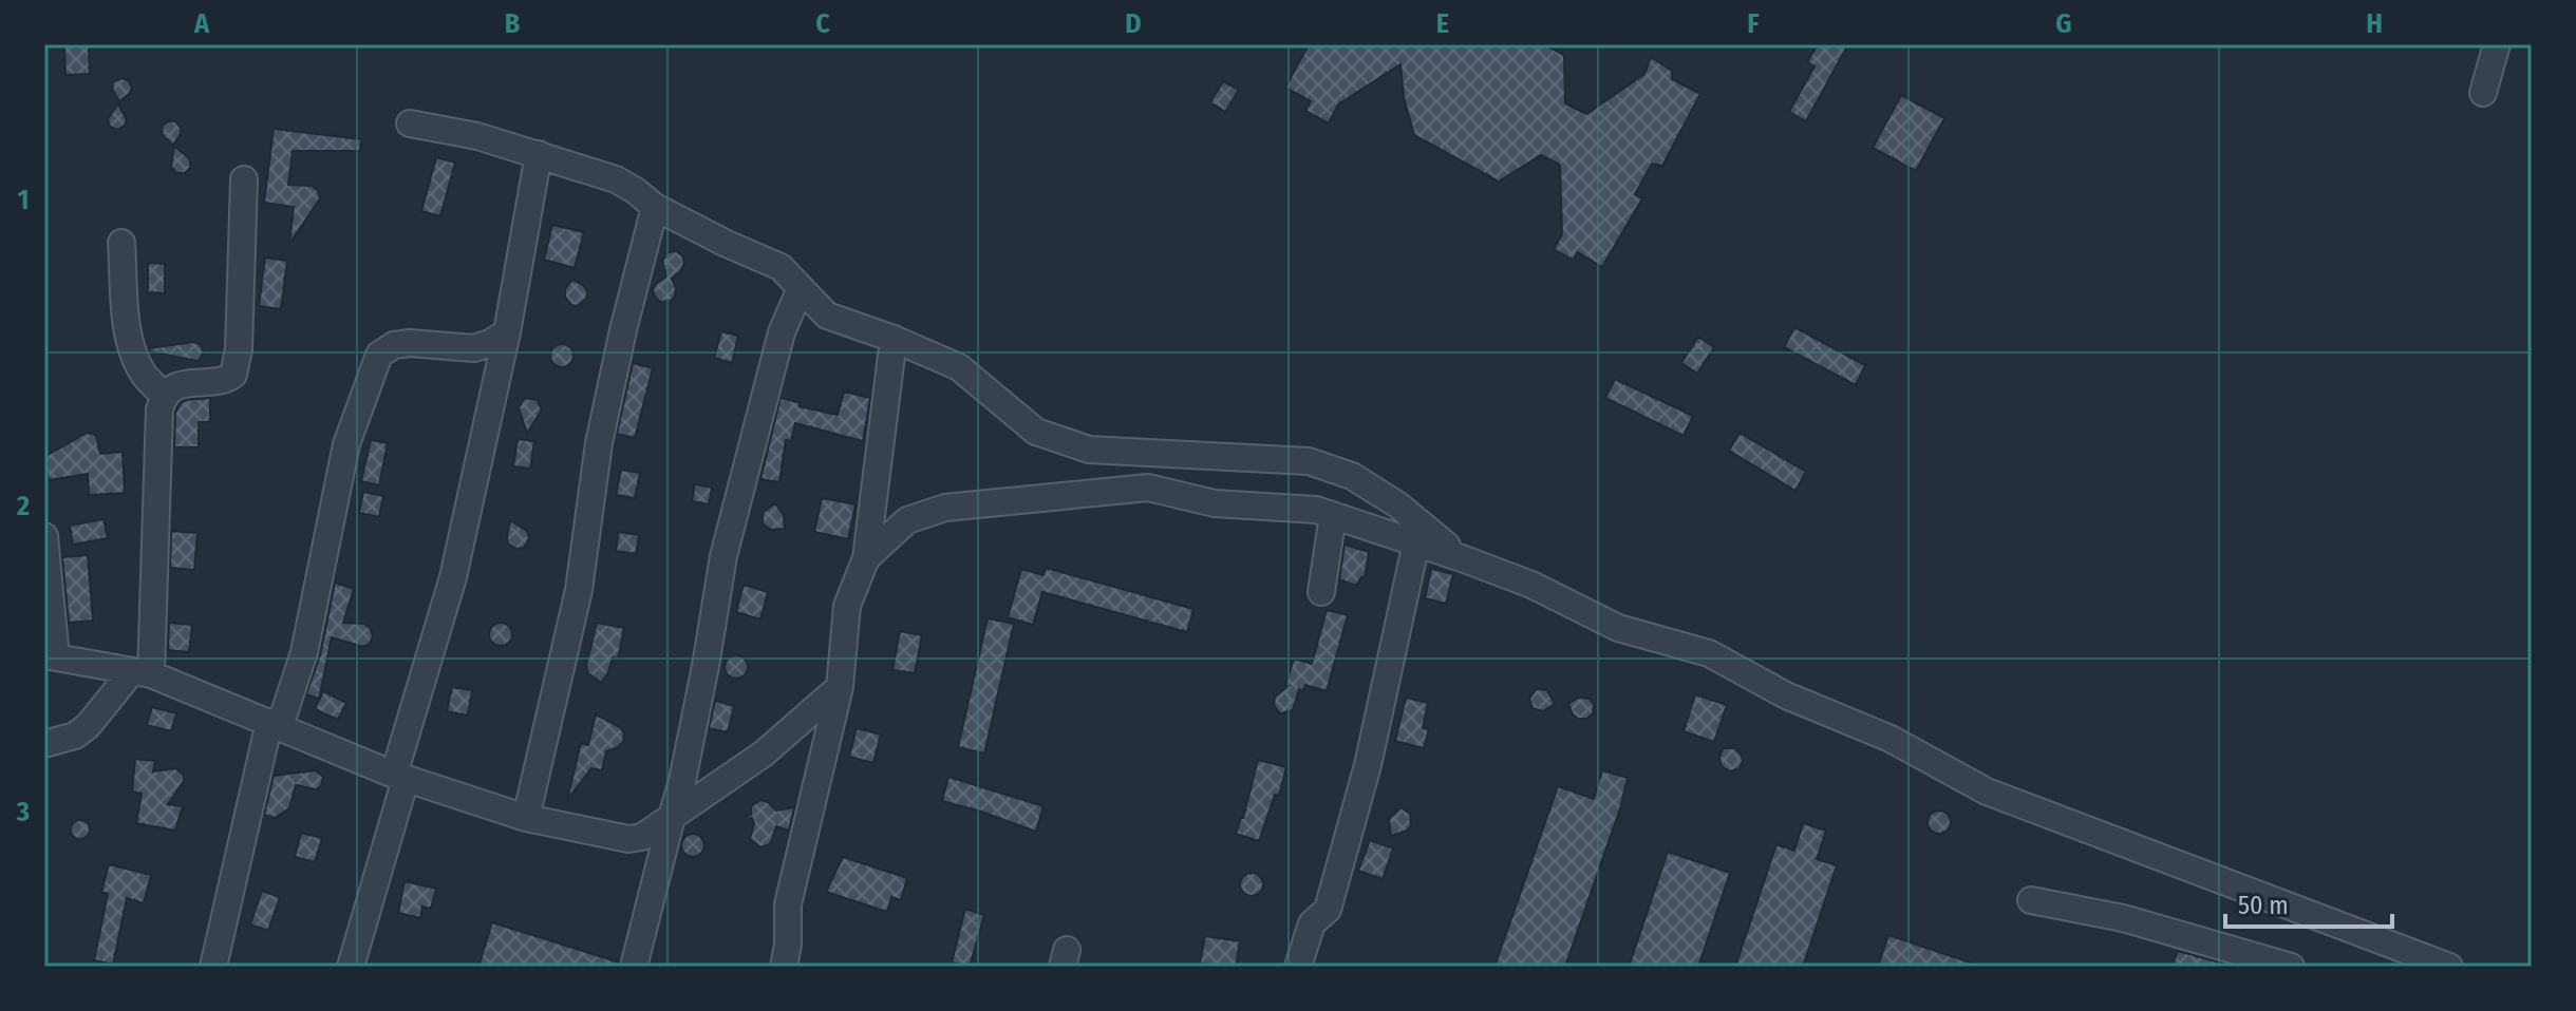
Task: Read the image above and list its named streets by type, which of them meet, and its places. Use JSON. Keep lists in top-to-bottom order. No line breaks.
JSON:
{"scale_bar":"50 m","grid":{"columns":["A","B","C","D","E","F","G","H"],"rows":["1","2","3"]}}
